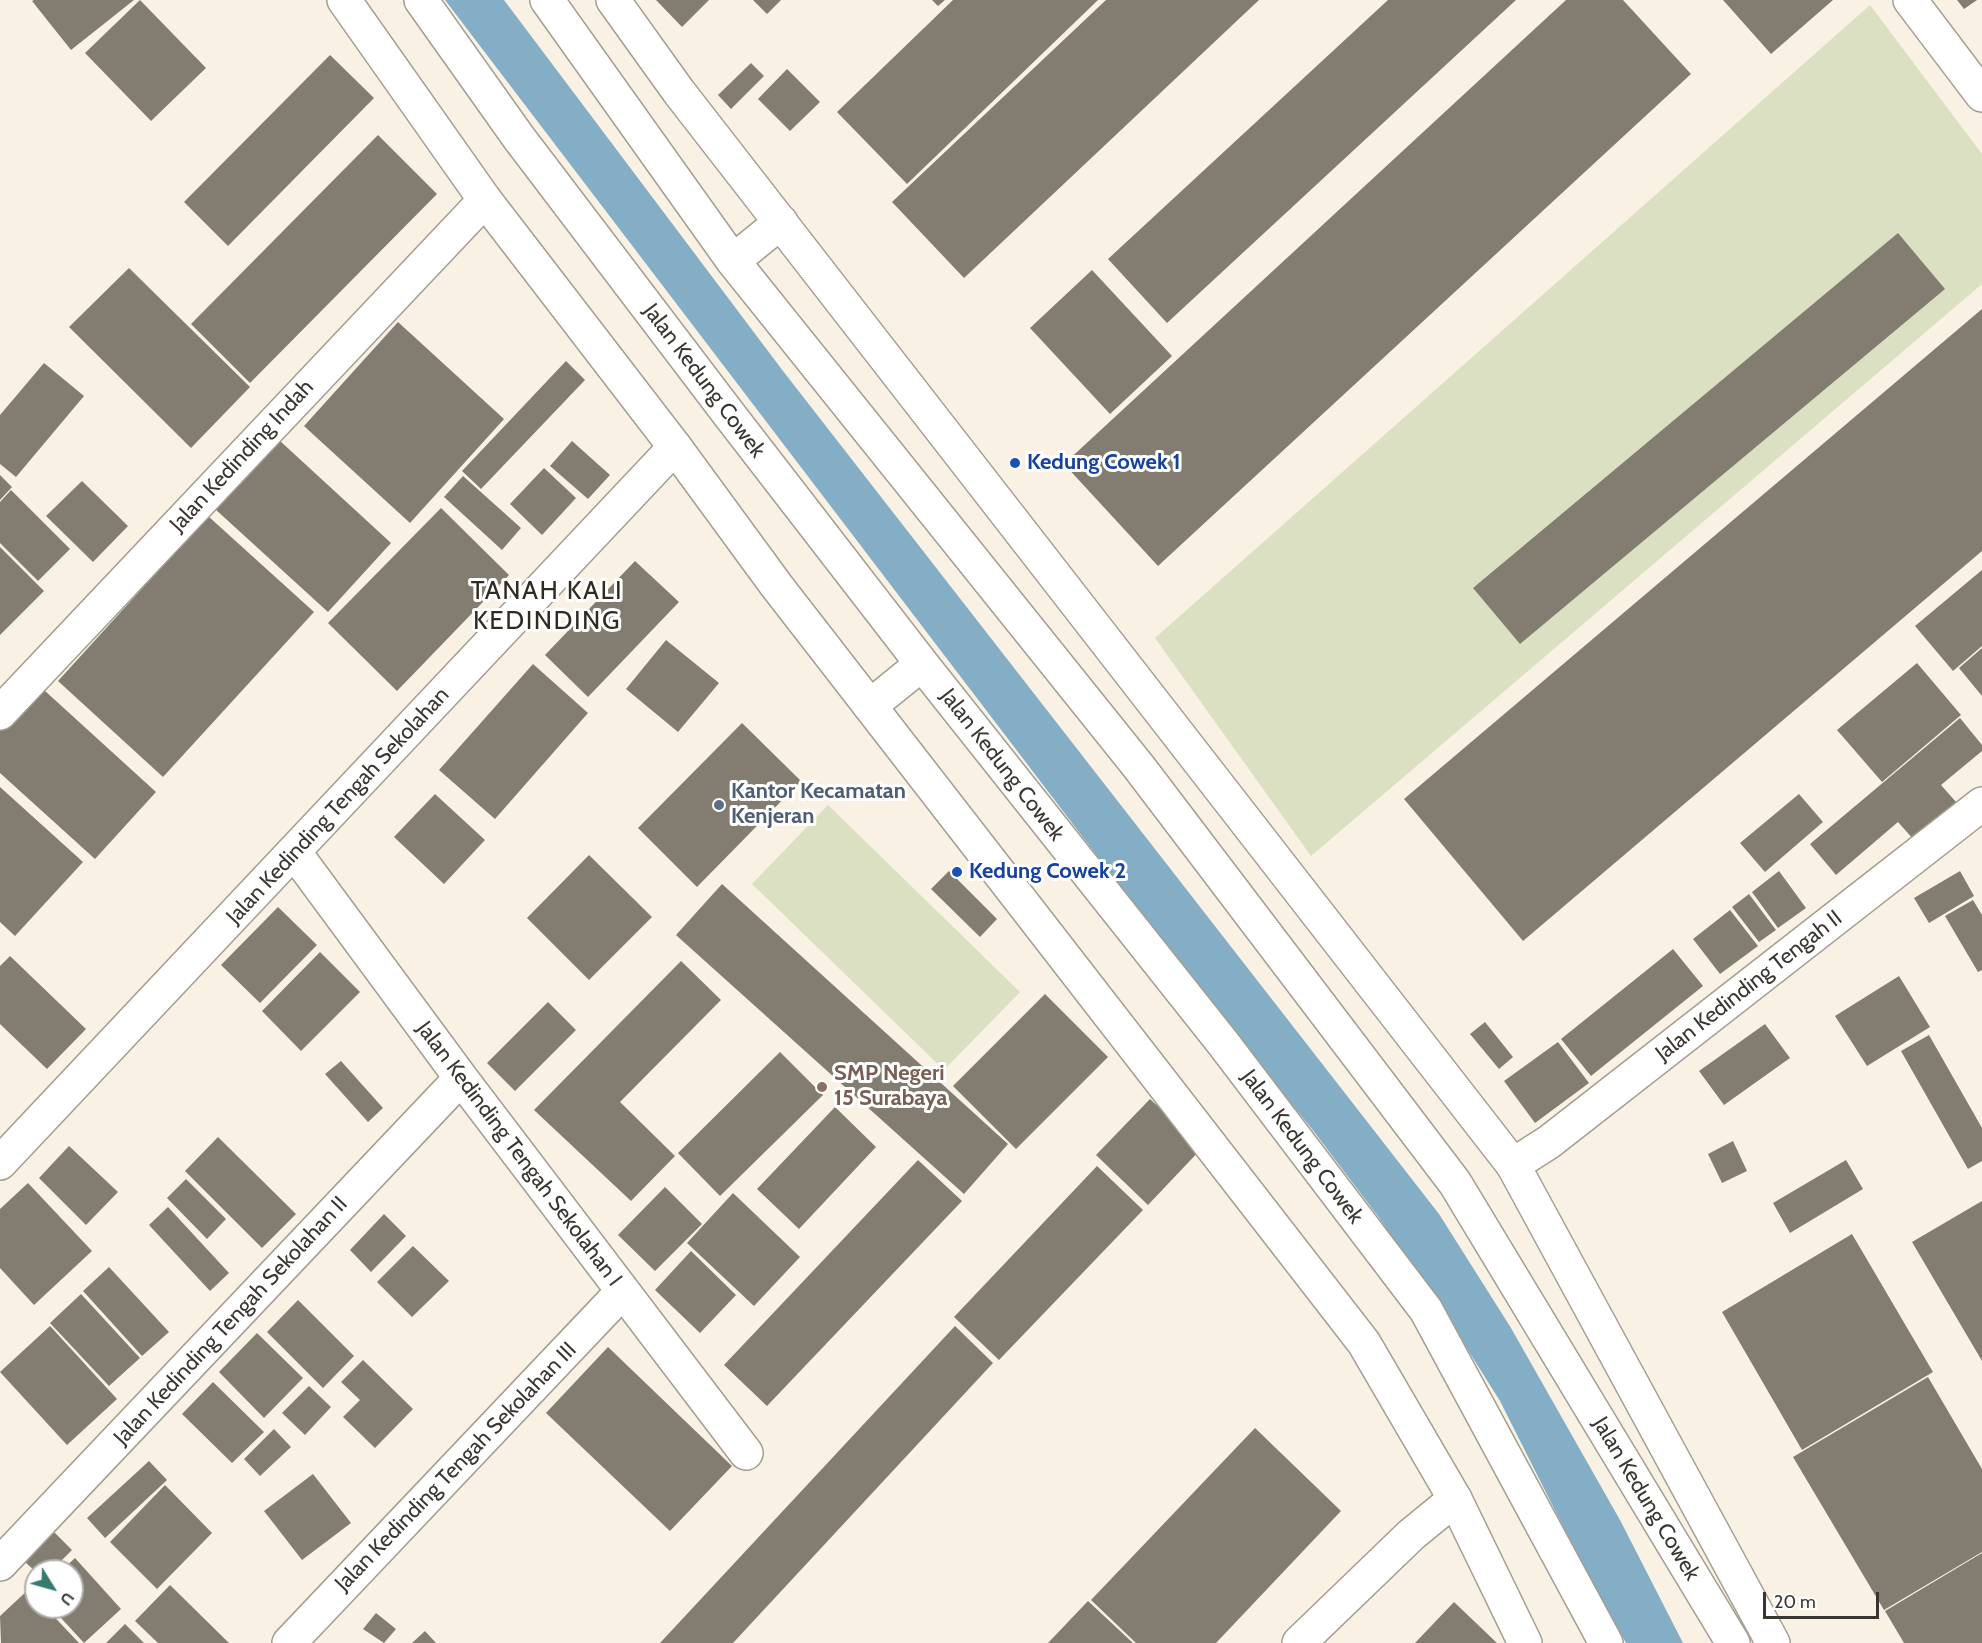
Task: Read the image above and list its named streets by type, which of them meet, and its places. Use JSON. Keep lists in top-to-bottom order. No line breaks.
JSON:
{"streets":{"main road":["Jalan Kedung Cowek","Jalan Kedinding Indah","Jalan Kedinding Tengah Sekolahan","Jalan Kedinding Tengah II","Jalan Kedinding Tengah Sekolahan I","Jalan Kedinding Tengah Sekolahan II","Jalan Kedinding Tengah Sekolahan III"]},"crossings":[["Jalan Kedung Cowek","Jalan Kedinding Tengah II"],["Jalan Kedinding Tengah Sekolahan","Jalan Kedinding Tengah Sekolahan I"],["Jalan Kedinding Tengah Sekolahan I","Jalan Kedinding Tengah Sekolahan II"],["Jalan Kedinding Tengah Sekolahan I","Jalan Kedinding Tengah Sekolahan III"]],"districts":["TANAH KALI KEDINDING"],"places":["Kedung Cowek 1","Kantor Kecamatan Kenjeran","Kedung Cowek 2","SMP Negeri 15 Surabaya"],"scale_bar":"20 m","north":"bottom right"}
